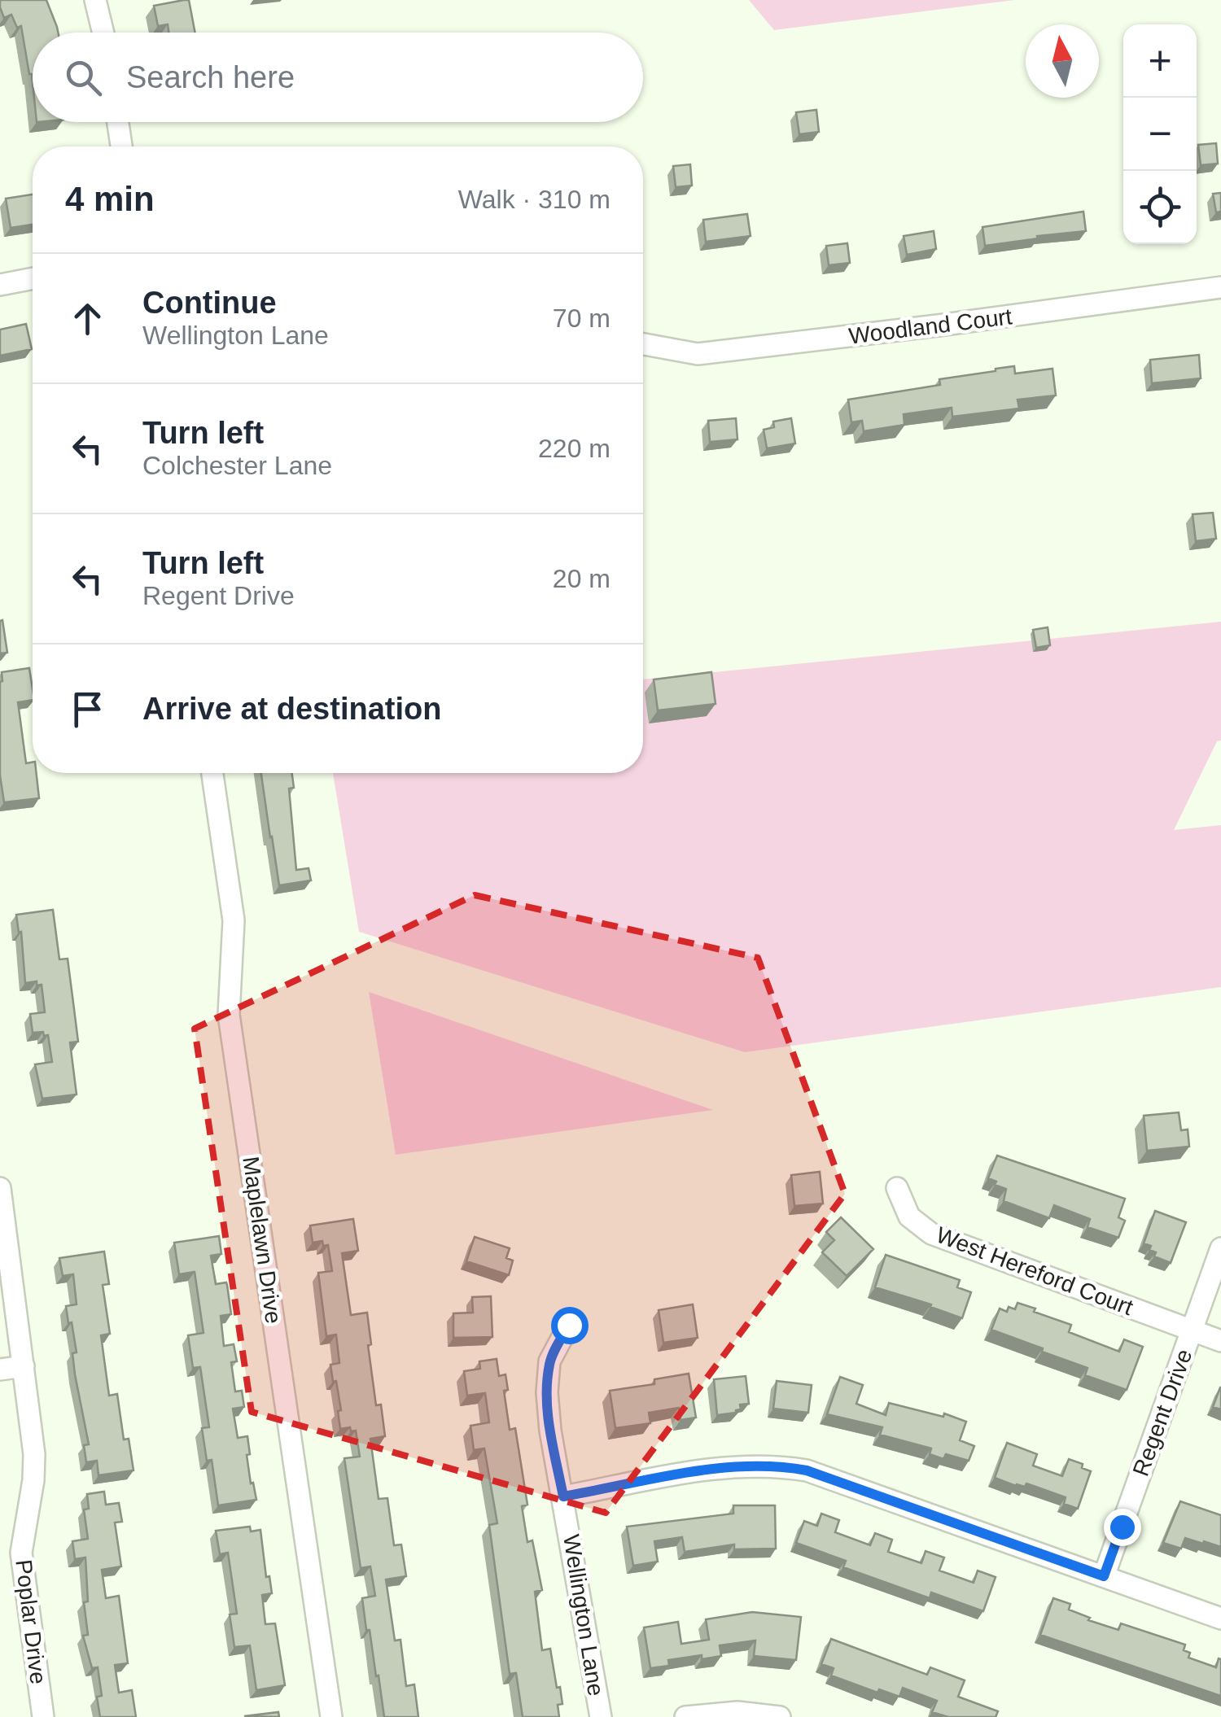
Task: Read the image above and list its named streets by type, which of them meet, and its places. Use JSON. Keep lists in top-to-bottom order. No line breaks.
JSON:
{"streets":{"street":["Woodland Court","Maplelawn Drive","West Hereford Court","Regent Drive","Wellington Lane","Poplar Drive"]},"crossings":[["West Hereford Court","Regent Drive"]],"north":"top","page":{"map_buttons":["+","−"],"search":"Search here","heading":["4 min","Walk · 310 m"],"list":[["Continue","Wellington Lane","70 m"],["Turn left","Colchester Lane","220 m"],["Turn left","Regent Drive","20 m"],"Arrive at destination"]}}
